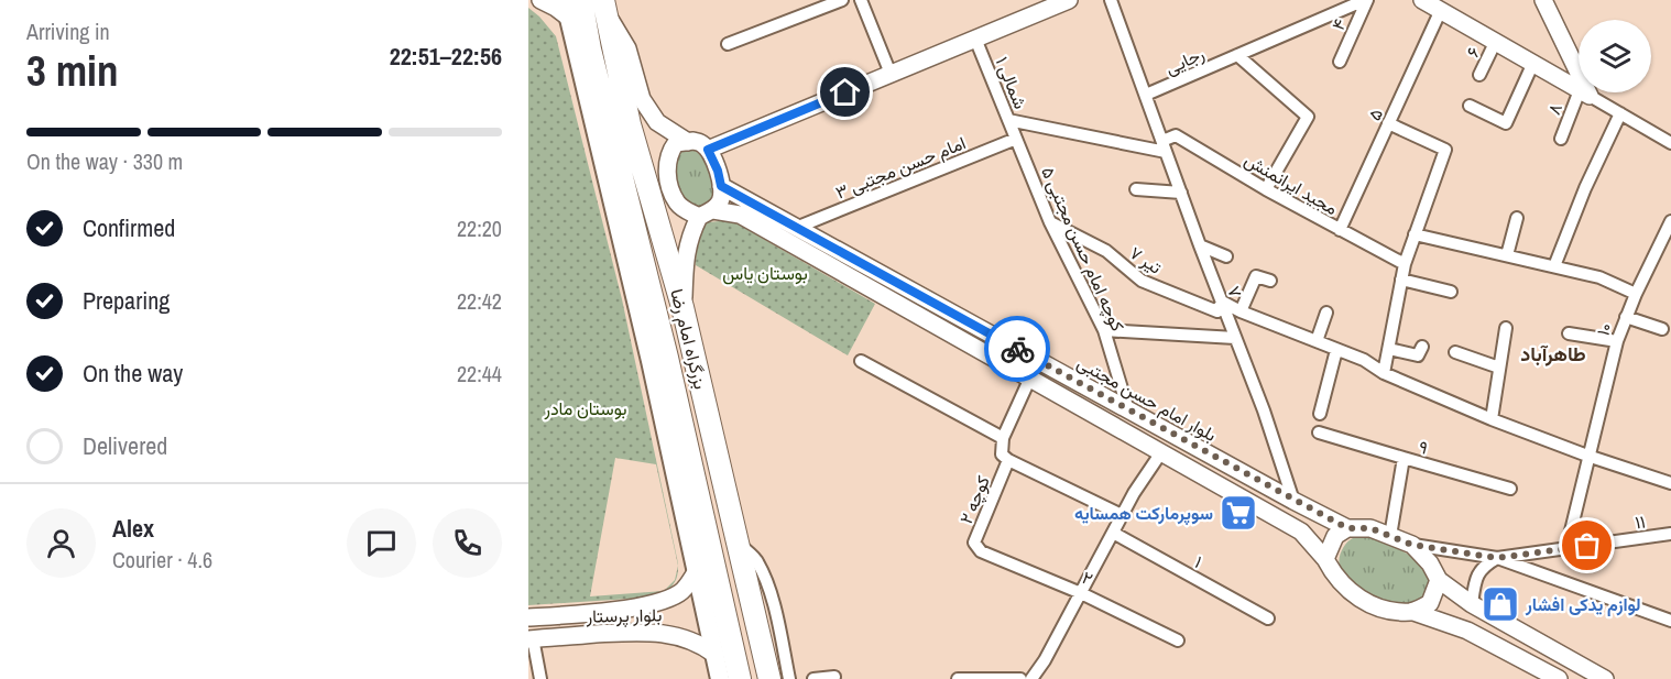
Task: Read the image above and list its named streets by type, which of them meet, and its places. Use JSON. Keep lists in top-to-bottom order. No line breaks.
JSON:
{"streets":{"highway":["بزرگراه امام رضا"],"main road":["بلوار امام حسن مجتبی","بلوار پرستار"],"street":["۴","۶","رجایی","۱ شمالی","۸","۵","امام حسن مجتبی ۳","مجید ایرانمنش","کوچه امام حسن مجتبی ۵","۷ تیر","۷","۱۰","۹","کوچه ۲","۱۱","۱","۲"]},"crossings":[["۴","رجایی"],["رجایی","۷"],["۱ شمالی","امام حسن مجتبی ۳"],["۱ شمالی","کوچه امام حسن مجتبی ۵"],["۵","مجید ایرانمنش"],["امام حسن مجتبی ۳","کوچه امام حسن مجتبی ۵"],["امام حسن مجتبی ۳","بلوار امام حسن مجتبی"],["مجید ایرانمنش","۷"],["کوچه امام حسن مجتبی ۵","۷ تیر"],["کوچه امام حسن مجتبی ۵","بلوار امام حسن مجتبی"],["۷ تیر","۷"],["۷","بلوار امام حسن مجتبی"],["۱۰","۱۱"],["بلوار امام حسن مجتبی","۹"],["بلوار امام حسن مجتبی","۱۱"],["۹","۱۱"],["کوچه ۲","۲"]],"districts":["طاهرآباد"],"parks":["بوستان یاس","بوستان مادر"],"places":{"supermarket":["سوپرمارکت همسایه"],"shop":["لوازم یدکی افشار"]},"page":{"heading":["3 min","Arriving in","22:51–22:56"],"panel":["Alex","Courier · 4.6"],"bar":"On the way · 330 m","list":[["Confirmed","22:20"],["Preparing","22:42"],["On the way","22:44"],"Delivered"]}}
